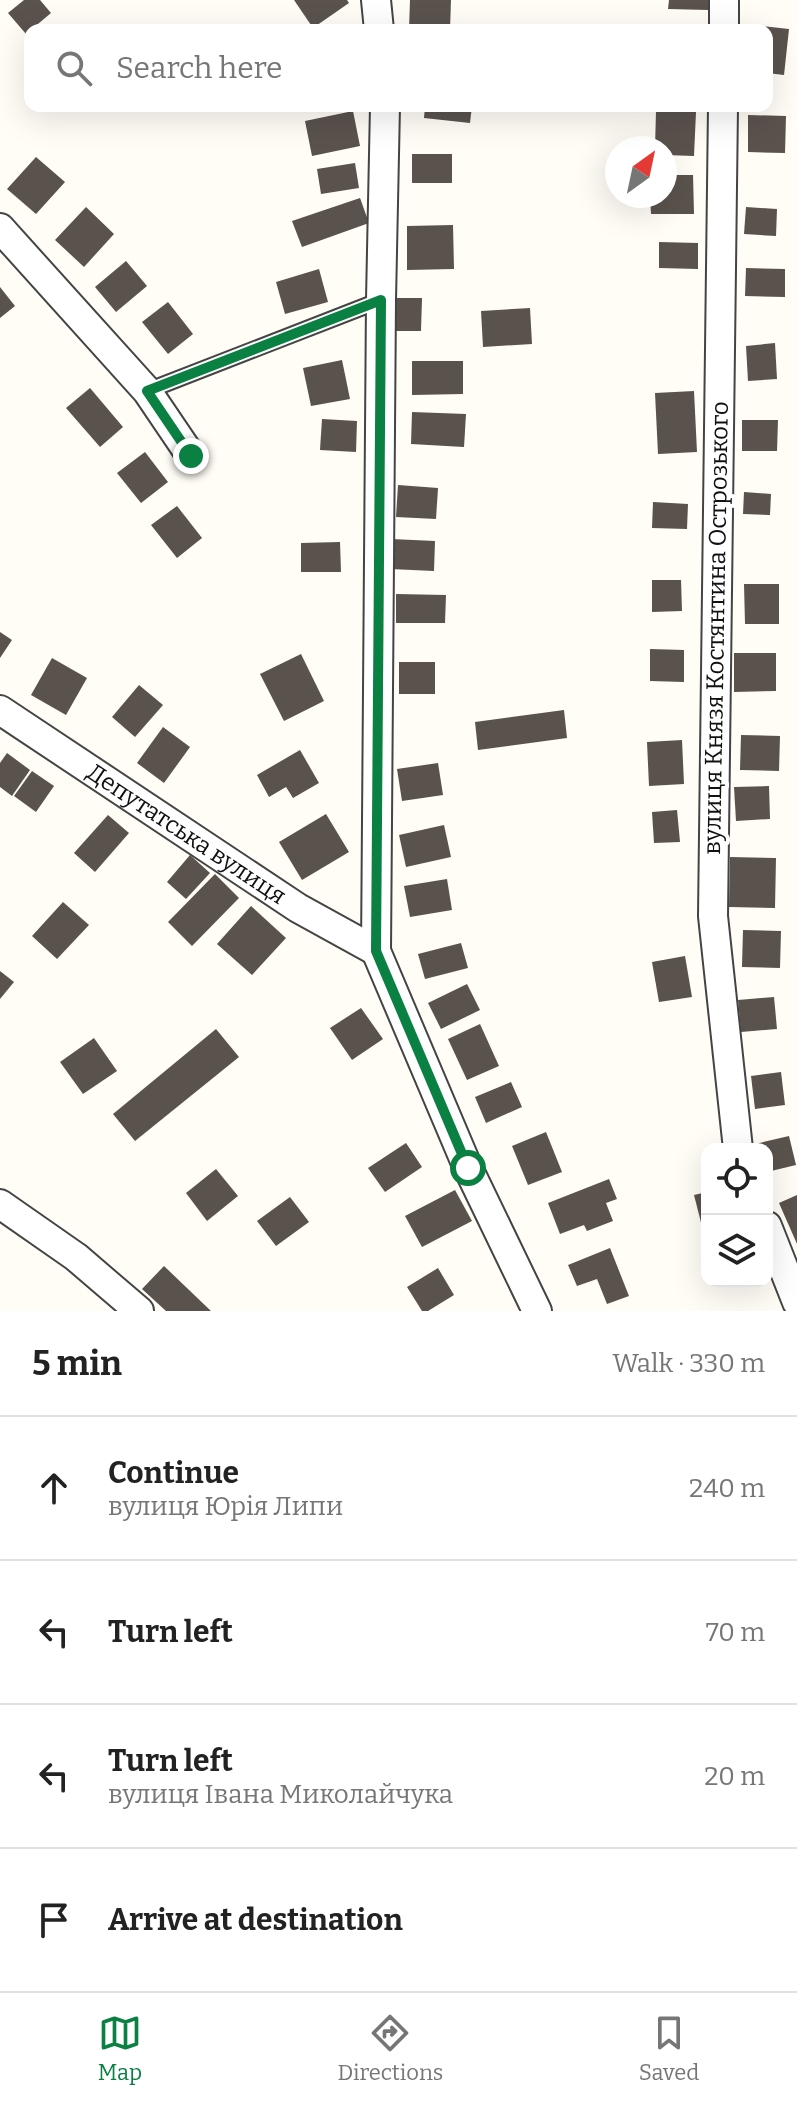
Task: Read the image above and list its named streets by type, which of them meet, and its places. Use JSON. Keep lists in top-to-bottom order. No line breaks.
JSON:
{"streets":{"street":["вулиця Князя Костянтина Острозького","Депутатська вулиця"]},"north":"top right","page":{"search":"Search here","heading":["5 min","Walk · 330 m"],"list":[["Continue","вулиця Юрія Липи","240 m"],["Turn left","70 m"],["Turn left","вулиця Івана Миколайчука","20 m"],"Arrive at destination"],"nav":["Map","Directions","Saved"]}}
